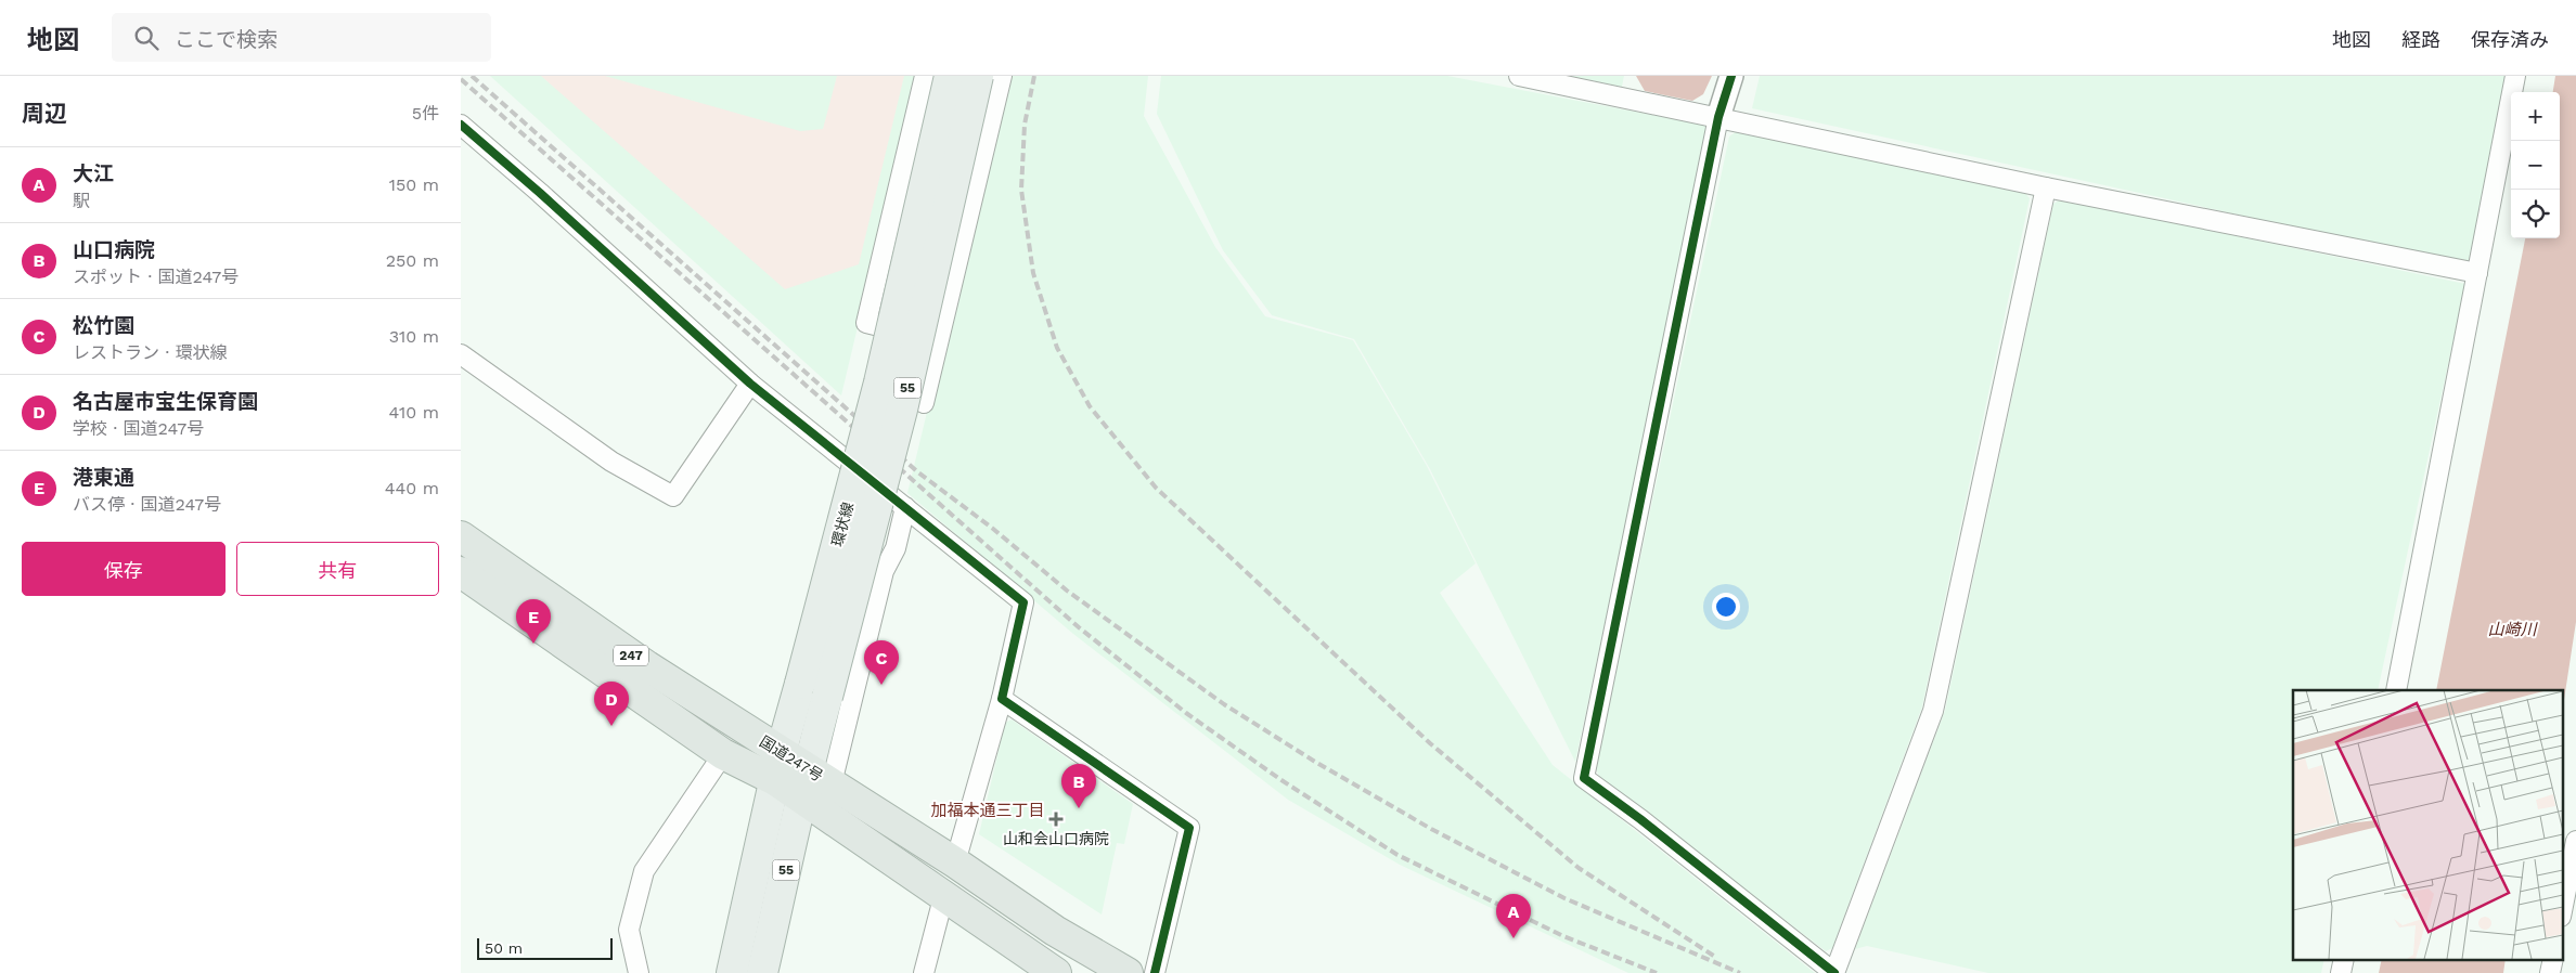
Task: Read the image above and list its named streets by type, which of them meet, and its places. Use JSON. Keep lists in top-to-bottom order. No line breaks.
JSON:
{"streets":{"highway":["247","国道247号"],"main road":["55","環状線"]},"crossings":[["環状線","国道247号"]],"districts":["加福本通三丁目"],"water":["山崎川"],"places":{"health":["山和会山口病院"]},"scale_bar":"50 m","page":{"header":"地図","search":"ここで検索","nav":["地図","経路","保存済み"],"heading":["周辺","5件"],"map_buttons":["+","−"],"list":[{"mark":"A","name":"大江","note":"駅","value":"150 m"},{"mark":"B","name":"山口病院","note":"スポット · 国道247号","value":"250 m"},{"mark":"C","name":"松竹園","note":"レストラン · 環状線","value":"310 m"},{"mark":"D","name":"名古屋市宝生保育園","note":"学校 · 国道247号","value":"410 m"},{"mark":"E","name":"港東通","note":"バス停 · 国道247号","value":"440 m"}],"buttons":["保存","共有"],"pins":["E","C","D","B","A"],"scale":"50 m"}}
